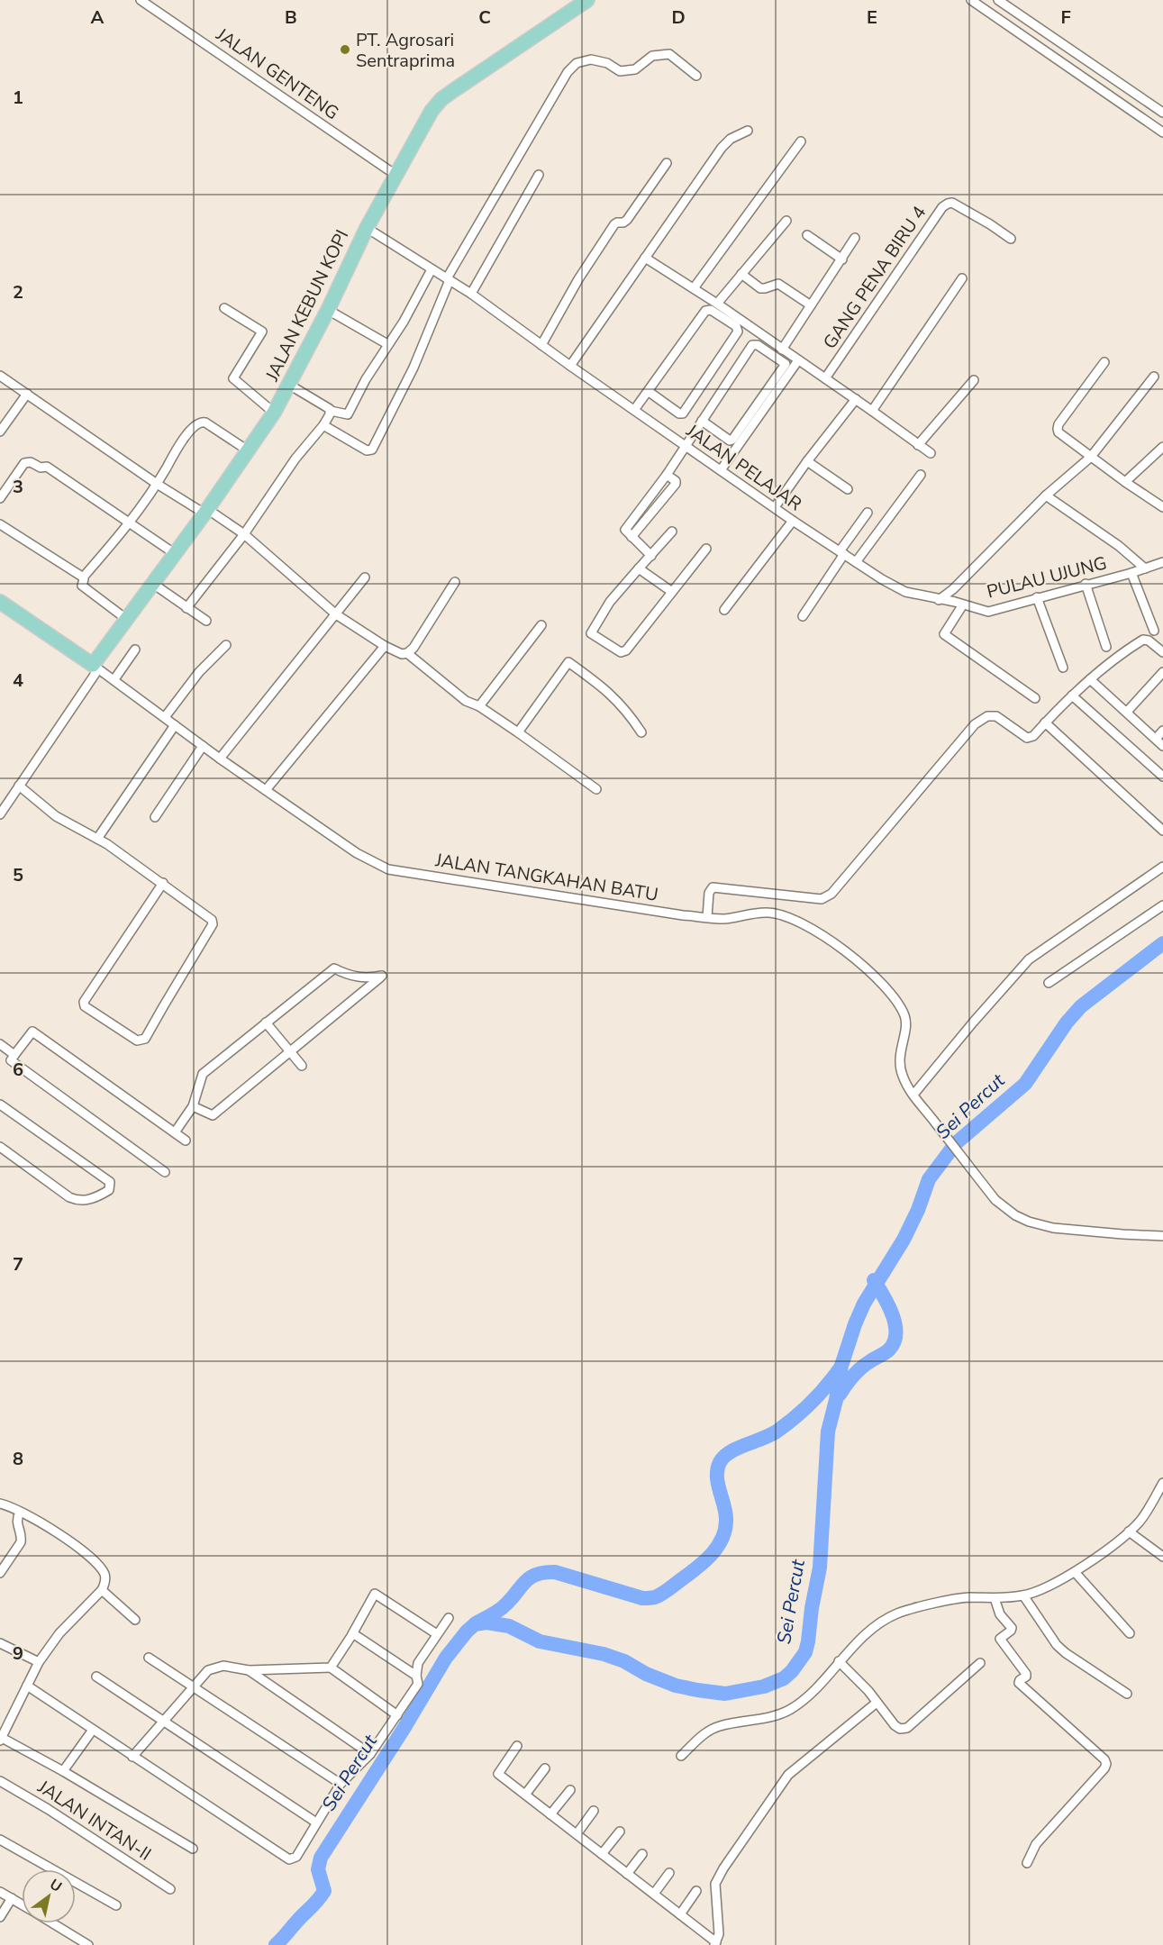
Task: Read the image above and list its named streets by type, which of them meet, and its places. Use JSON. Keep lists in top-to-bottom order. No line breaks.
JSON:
{"streets":{"main road":["JALAN KEBUN KOPI"],"street":["JALAN GENTENG","GANG PENA BIRU 4","JALAN PELAJAR","PULAU UJUNG","JALAN TANGKAHAN BATU","JALAN INTAN-II"]},"crossings":[["JALAN GENTENG","JALAN KEBUN KOPI"],["JALAN KEBUN KOPI","JALAN PELAJAR"],["JALAN KEBUN KOPI","JALAN TANGKAHAN BATU"],["JALAN PELAJAR","PULAU UJUNG"]],"water":["Sei Percut"],"places":["PT. Agrosari Sentraprima"],"north":"top right","grid":{"columns":["A","B","C","D","E","F"],"rows":["1","2","3","4","5","6","7","8","9"]}}
